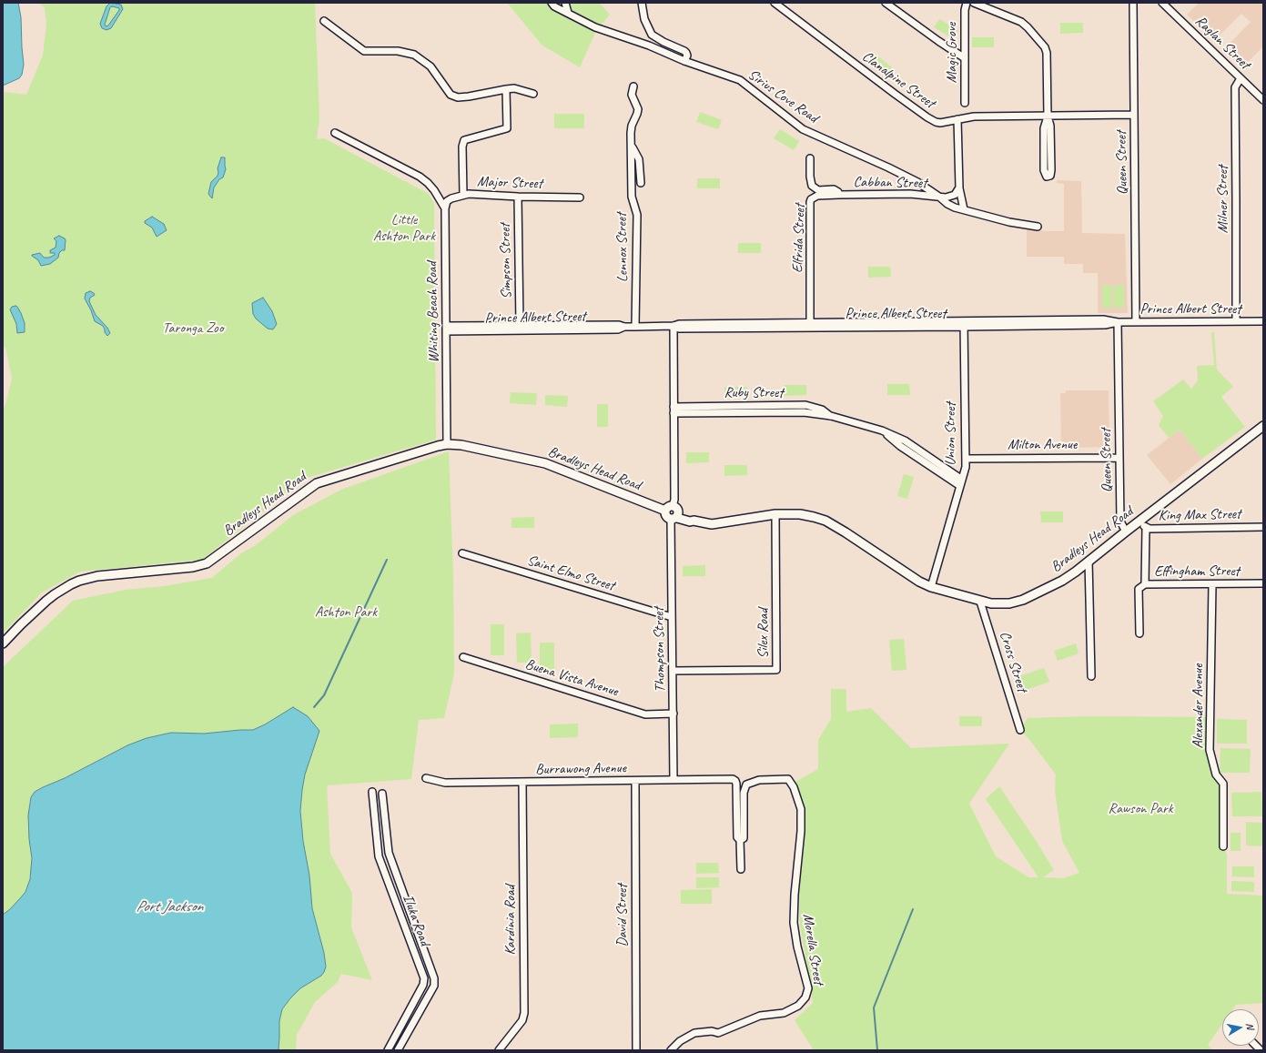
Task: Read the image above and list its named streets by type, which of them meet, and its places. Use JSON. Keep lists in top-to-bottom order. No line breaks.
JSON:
{"streets":{"main road":["Bradleys Head Road"],"street":["Raglan Street","Magic Grove","Clanalpine Street","Sirius Cove Road","Queen Street","Major Street","Cabban Street","Milner Street","Elfrida Street","Lennox Street","Simpson Street","Prince Albert Street","Whiting Beach Road","Ruby Street","Union Street","Milton Avenue","King Max Street","Effingham Street","Saint Elmo Street","Silex Road","Thompson Street","Cross Street","Buena Vista Avenue","Alexander Avenue","Burrawong Avenue","David Street","Iluka Road","Kardinia Road","Morella Street"]},"crossings":[["Raglan Street","Milner Street"],["Clanalpine Street","Queen Street"],["Sirius Cove Road","Cabban Street"],["Queen Street","Prince Albert Street"],["Queen Street","Milton Avenue"],["Queen Street","Bradleys Head Road"],["Major Street","Simpson Street"],["Major Street","Whiting Beach Road"],["Cabban Street","Elfrida Street"],["Milner Street","Prince Albert Street"],["Elfrida Street","Prince Albert Street"],["Lennox Street","Prince Albert Street"],["Simpson Street","Prince Albert Street"],["Prince Albert Street","Whiting Beach Road"],["Prince Albert Street","Union Street"],["Prince Albert Street","Thompson Street"],["Whiting Beach Road","Bradleys Head Road"],["Ruby Street","Union Street"],["Ruby Street","Thompson Street"],["Union Street","Milton Avenue"],["Union Street","Bradleys Head Road"],["Bradleys Head Road","King Max Street"],["Bradleys Head Road","Silex Road"],["Bradleys Head Road","Thompson Street"],["Bradleys Head Road","Cross Street"],["King Max Street","Effingham Street"],["Effingham Street","Alexander Avenue"],["Saint Elmo Street","Thompson Street"],["Silex Road","Thompson Street"],["Thompson Street","Buena Vista Avenue"],["Thompson Street","Burrawong Avenue"],["Burrawong Avenue","David Street"],["Burrawong Avenue","Kardinia Road"],["Burrawong Avenue","Morella Street"]],"water":["Port Jackson"],"parks":["Little Ashton Park","Taronga Zoo","Ashton Park","Rawson Park"],"north":"right"}
